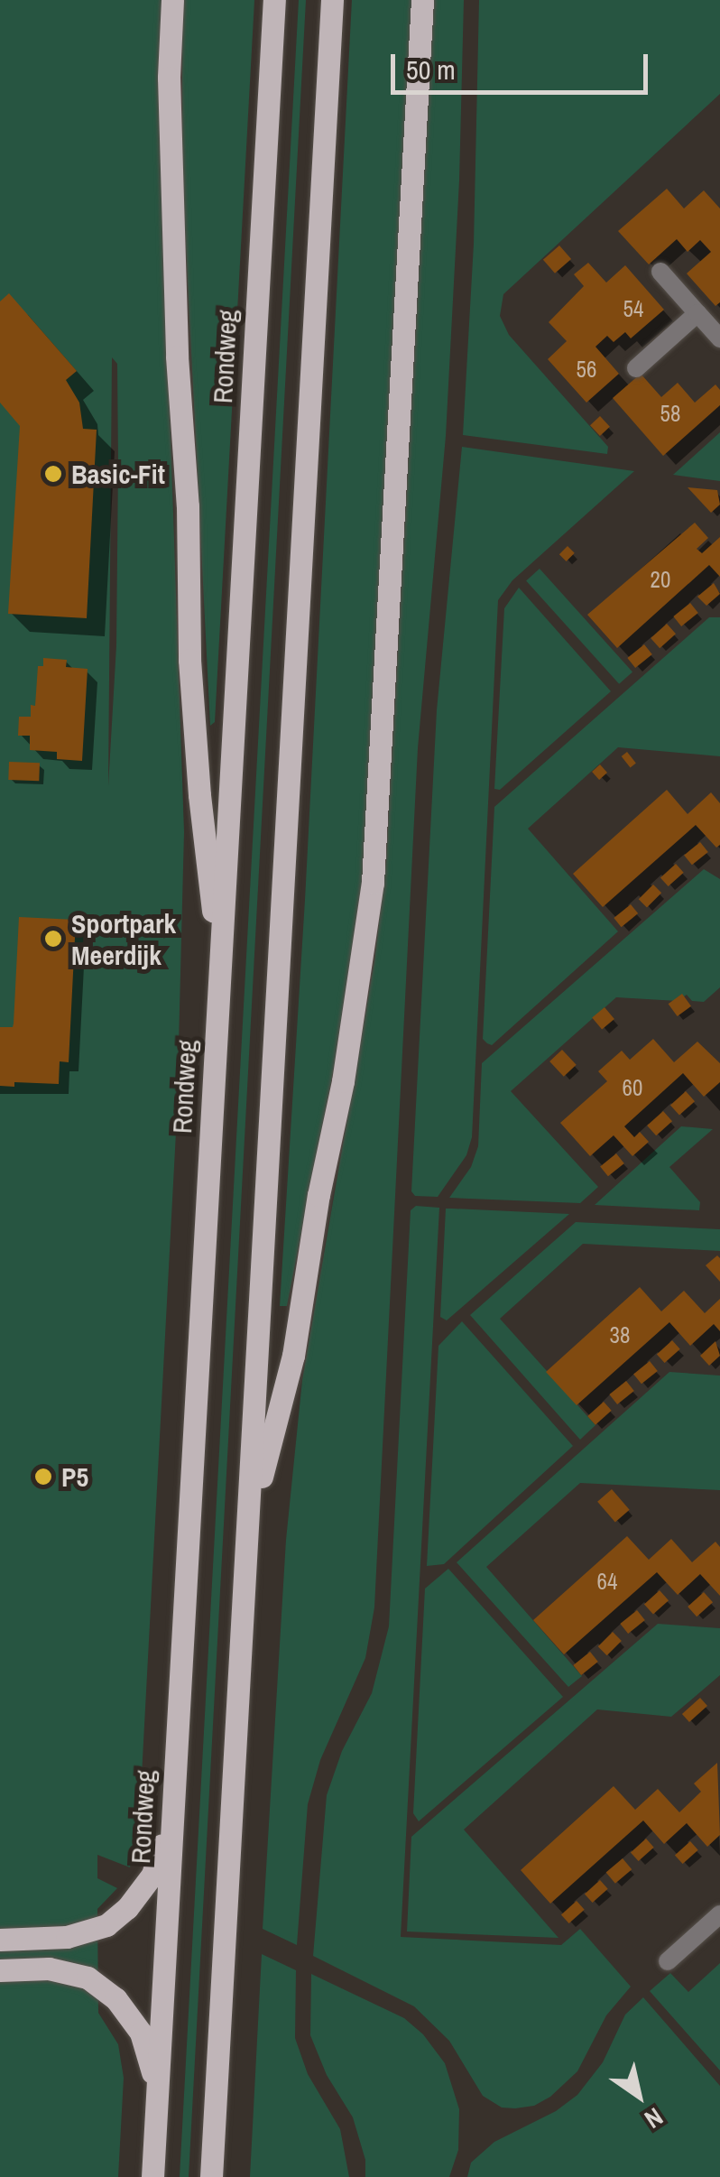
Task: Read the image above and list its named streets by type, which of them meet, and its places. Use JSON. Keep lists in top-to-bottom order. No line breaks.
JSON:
{"streets":{"main road":["Rondweg"]},"places":["Basic-Fit","Sportpark Meerdijk","P5"],"house_numbers":["54","56","58","20","60","38","64"],"scale_bar":"50 m","north":"bottom right"}
